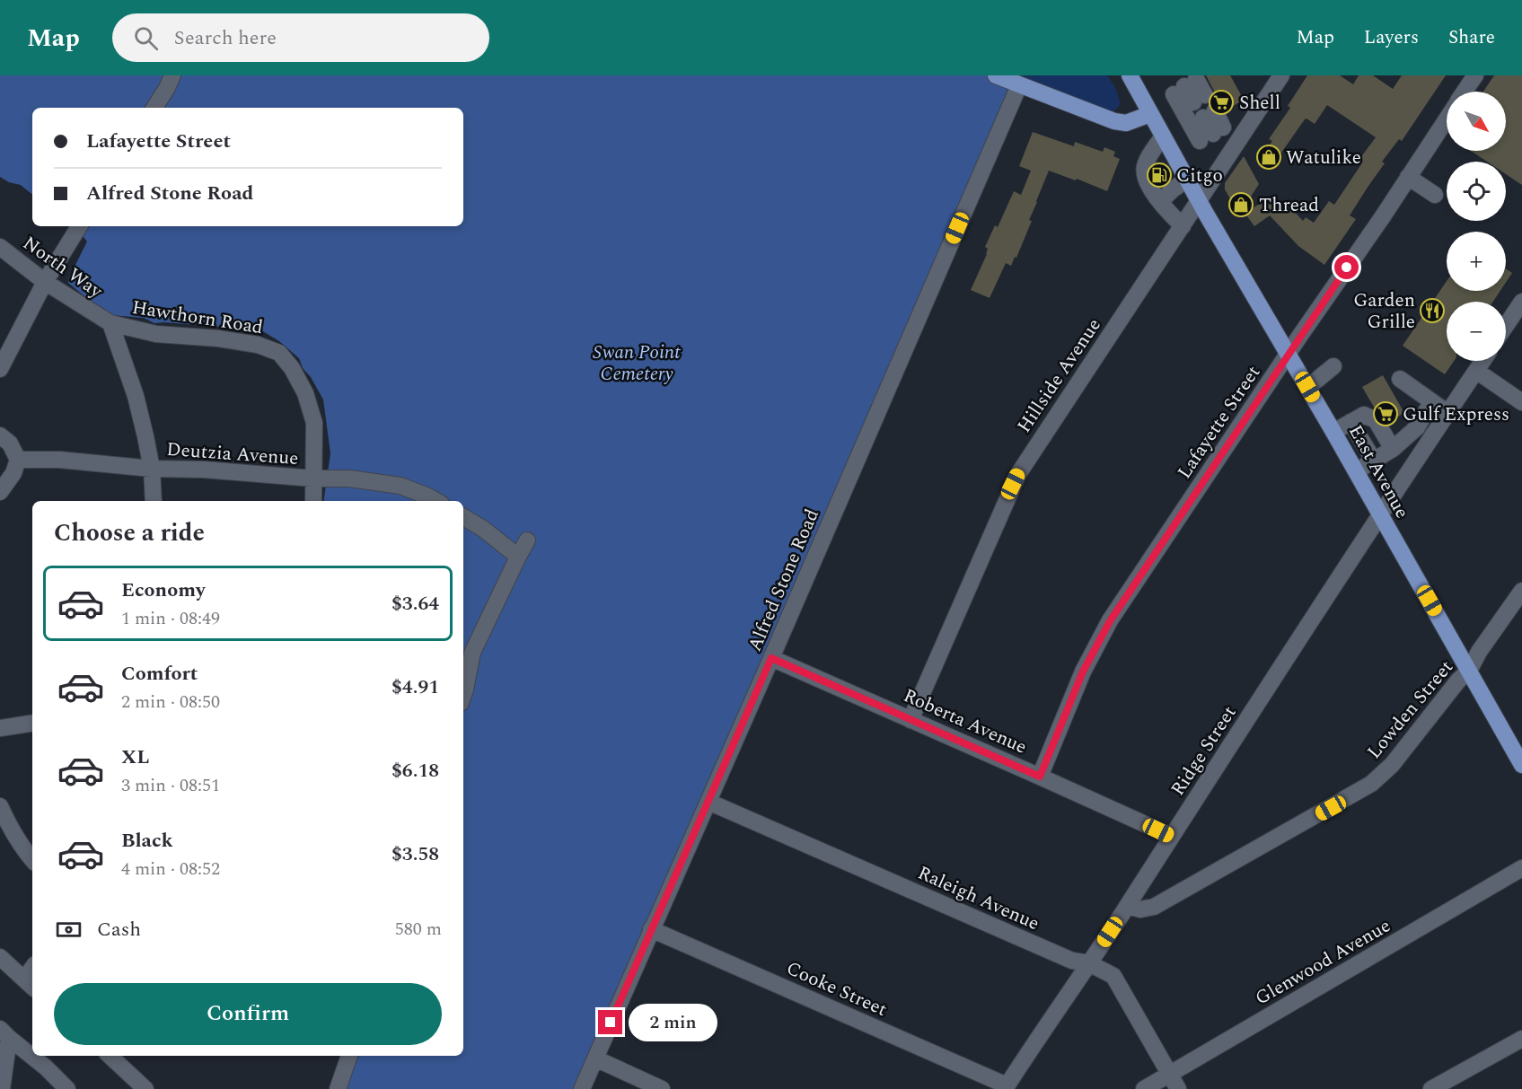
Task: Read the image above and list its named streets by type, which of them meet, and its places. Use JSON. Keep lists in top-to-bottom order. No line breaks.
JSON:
{"streets":{"main road":["East Avenue"],"street":["North Way","Hawthorn Road","Hillside Avenue","Lafayette Street","Deutzia Avenue","Alfred Stone Road","Lowden Street","Roberta Avenue","Ridge Street","Raleigh Avenue","Glenwood Avenue","Cooke Street"]},"crossings":[["North Way","Hawthorn Road"],["North Way","Deutzia Avenue"],["Hawthorn Road","Deutzia Avenue"],["Hillside Avenue","East Avenue"],["Hillside Avenue","Roberta Avenue"],["Lafayette Street","East Avenue"],["Lafayette Street","Roberta Avenue"],["East Avenue","Lowden Street"],["East Avenue","Ridge Street"],["Alfred Stone Road","Roberta Avenue"],["Alfred Stone Road","Raleigh Avenue"],["Alfred Stone Road","Cooke Street"],["Lowden Street","Ridge Street"],["Roberta Avenue","Ridge Street"],["Ridge Street","Raleigh Avenue"],["Ridge Street","Cooke Street"],["Raleigh Avenue","Glenwood Avenue"]],"parks":["Swan Point Cemetery"],"places":{"supermarket":["Shell","Gulf Express"],"shop":["Watulike","Thread"],"fuel station":["Citgo"],"restaurant":["Garden Grille"]},"north":"bottom right","page":{"header":"Map","search":"Search here","nav":["Map","Layers","Share"],"map_buttons":["+","−"],"banner":["Lafayette Street","Alfred Stone Road"],"heading":"Choose a ride","list":[{"name":"Economy","note":"1 min · 08:49","value":"$3.64"},{"name":"Comfort","note":"2 min · 08:50","value":"$4.91"},{"name":"XL","note":"3 min · 08:51","value":"$6.18"},{"name":"Black","note":"4 min · 08:52","value":"$3.58"}],"pay":["Cash","580 m"],"buttons":"Confirm","bubble":"2 min"}}
